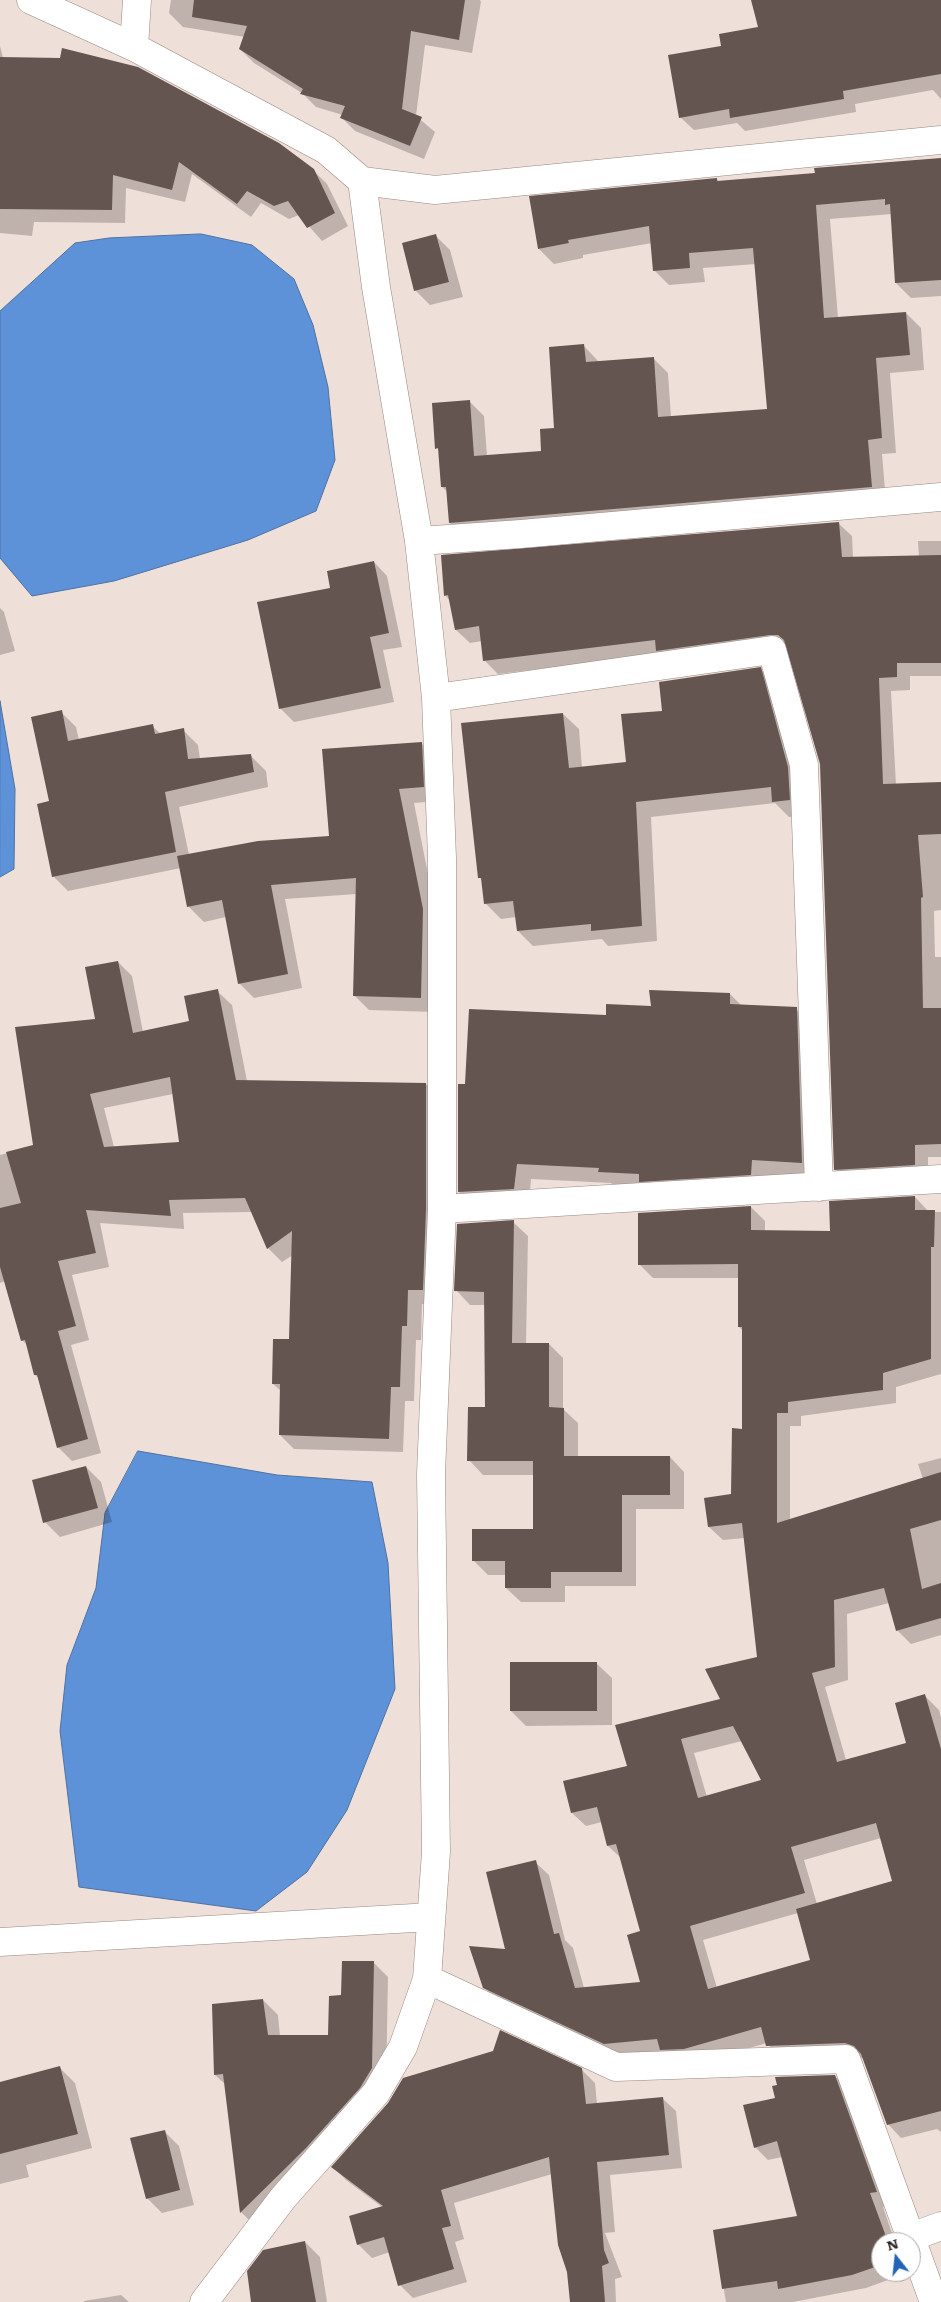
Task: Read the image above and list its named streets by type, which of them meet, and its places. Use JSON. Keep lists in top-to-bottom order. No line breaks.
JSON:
{"north":"top"}
